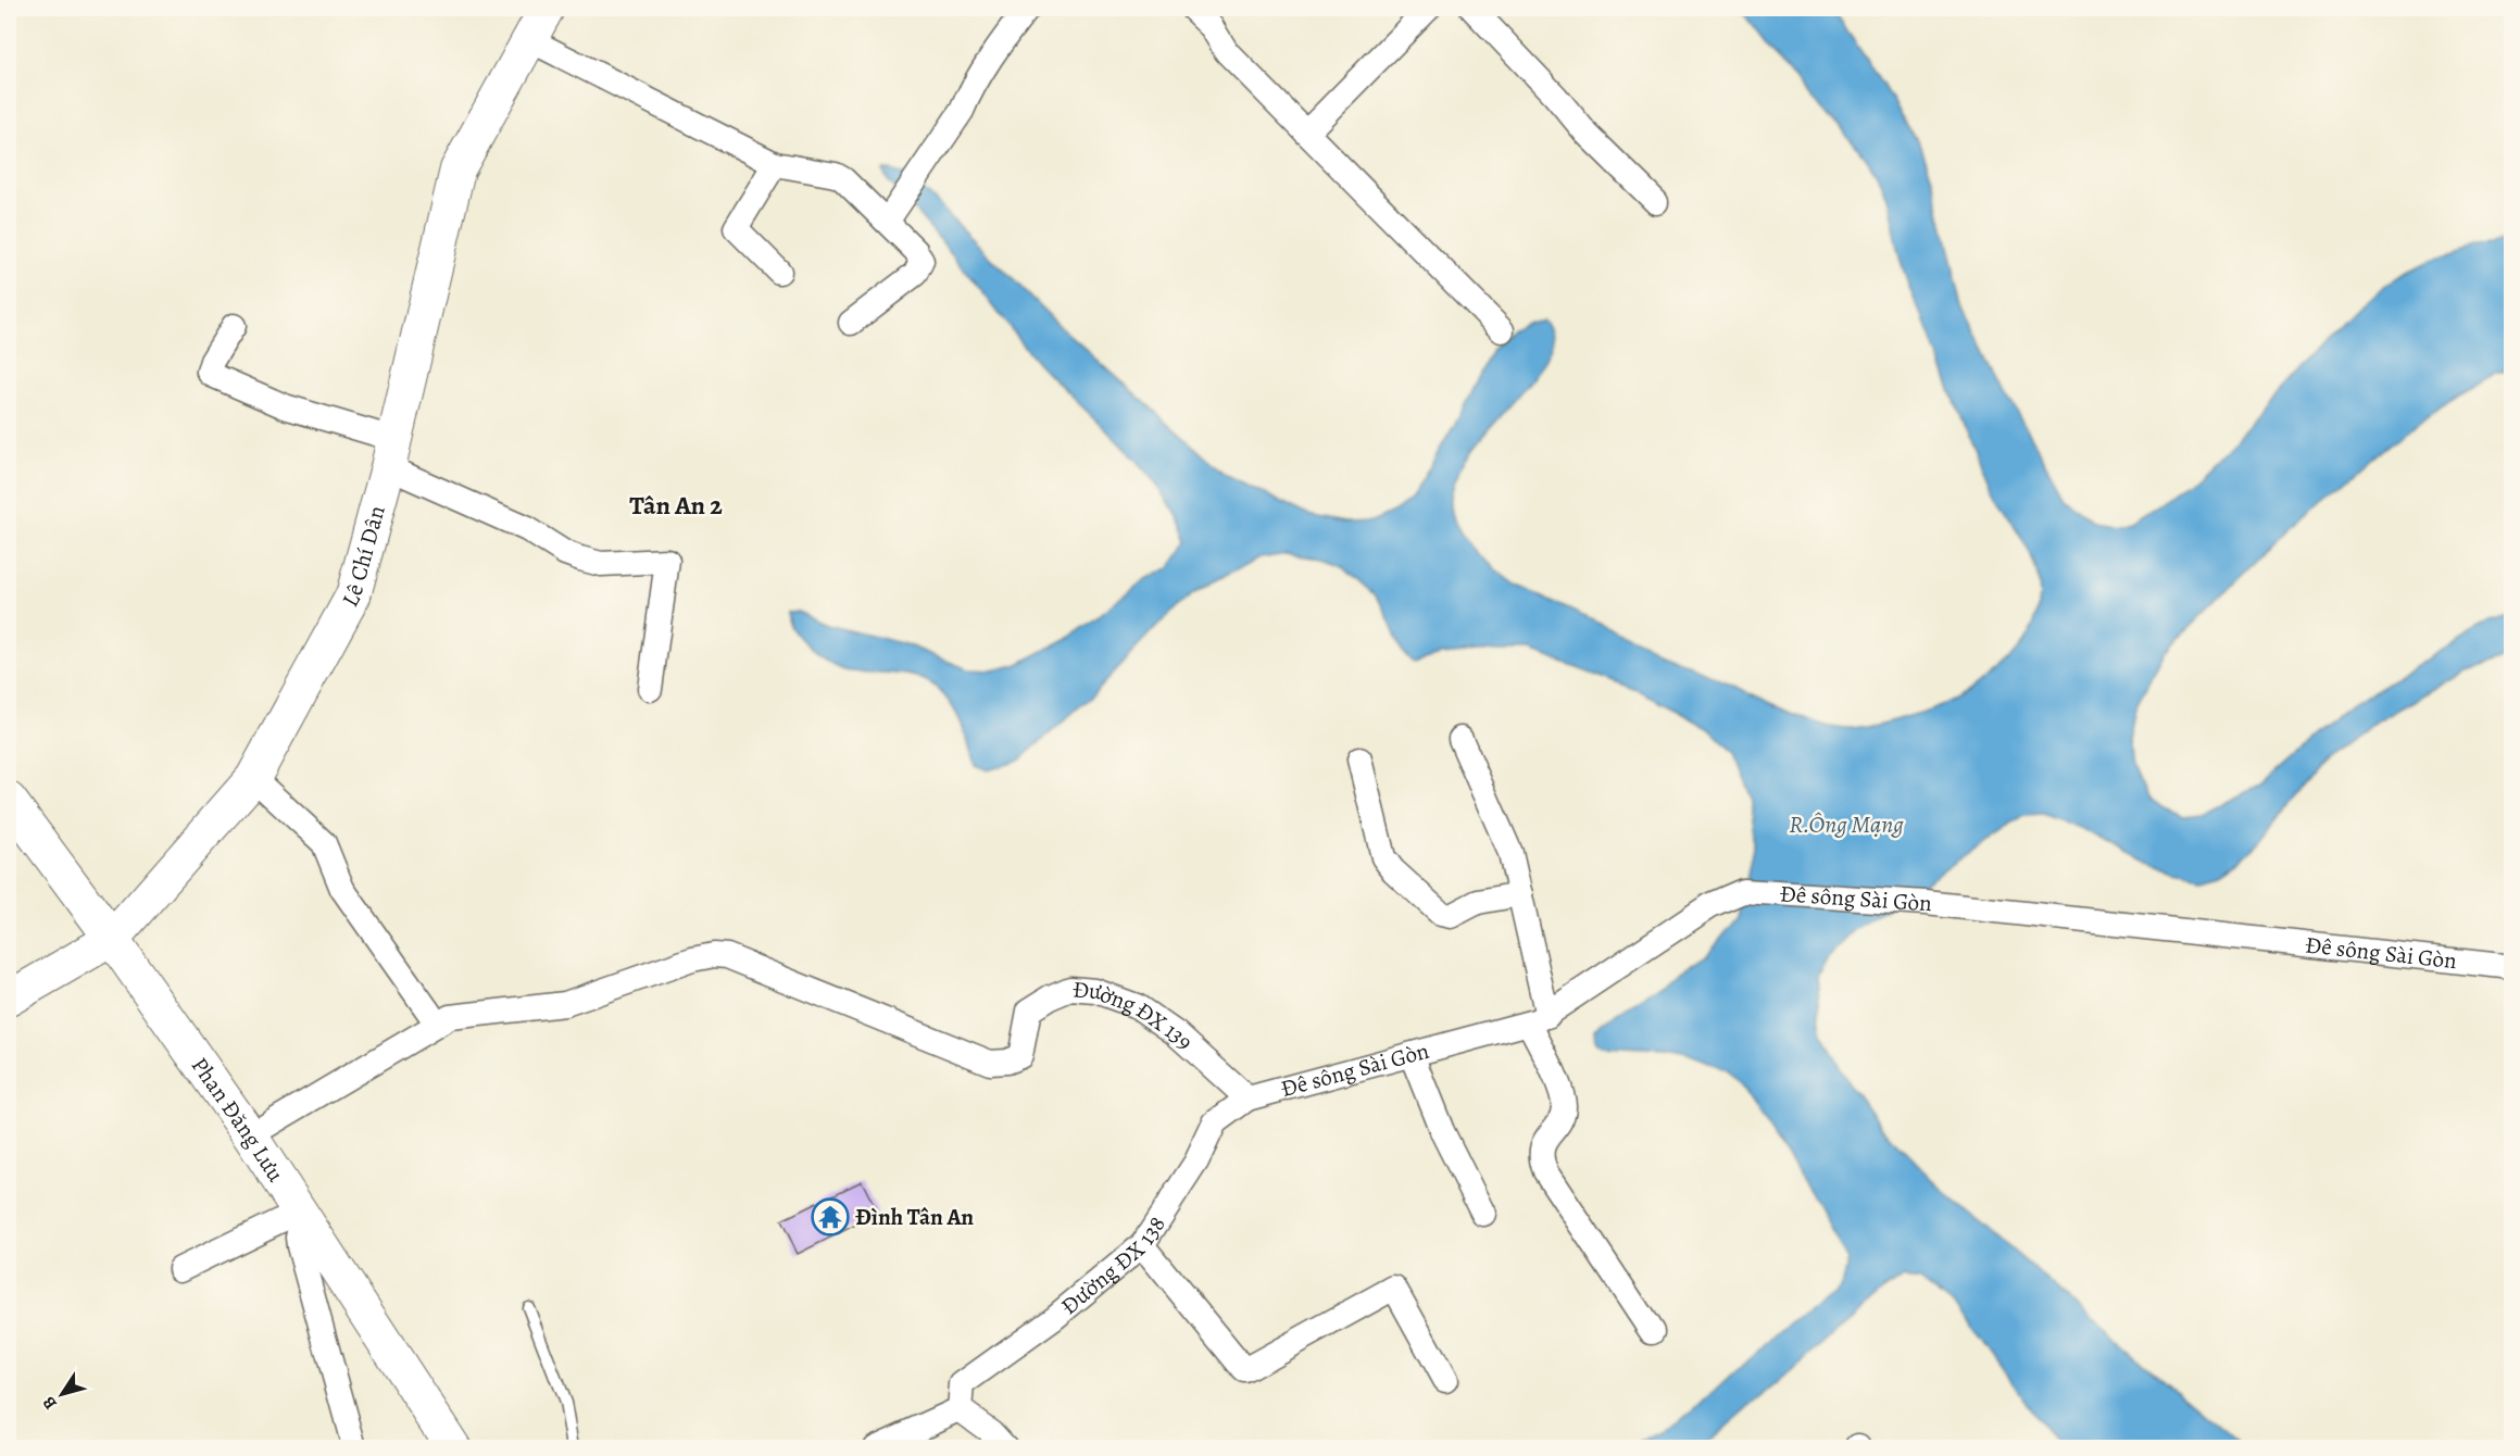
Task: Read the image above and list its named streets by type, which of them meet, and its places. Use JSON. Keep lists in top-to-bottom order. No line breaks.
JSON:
{"streets":{"street":["Lê Chí Dân","Đê sông Sài Gòn","Đường ĐX 139","Phan Đăng Lưu","Đường ĐX 138"]},"crossings":[["Lê Chí Dân","Phan Đăng Lưu"],["Đê sông Sài Gòn","Đường ĐX 139"],["Đê sông Sài Gòn","Đường ĐX 138"],["Đường ĐX 139","Đường ĐX 138"]],"districts":["Tân An 2"],"water":["R.Ông Mạng"],"places":{"temple":["Đình Tân An"]},"north":"bottom left"}
